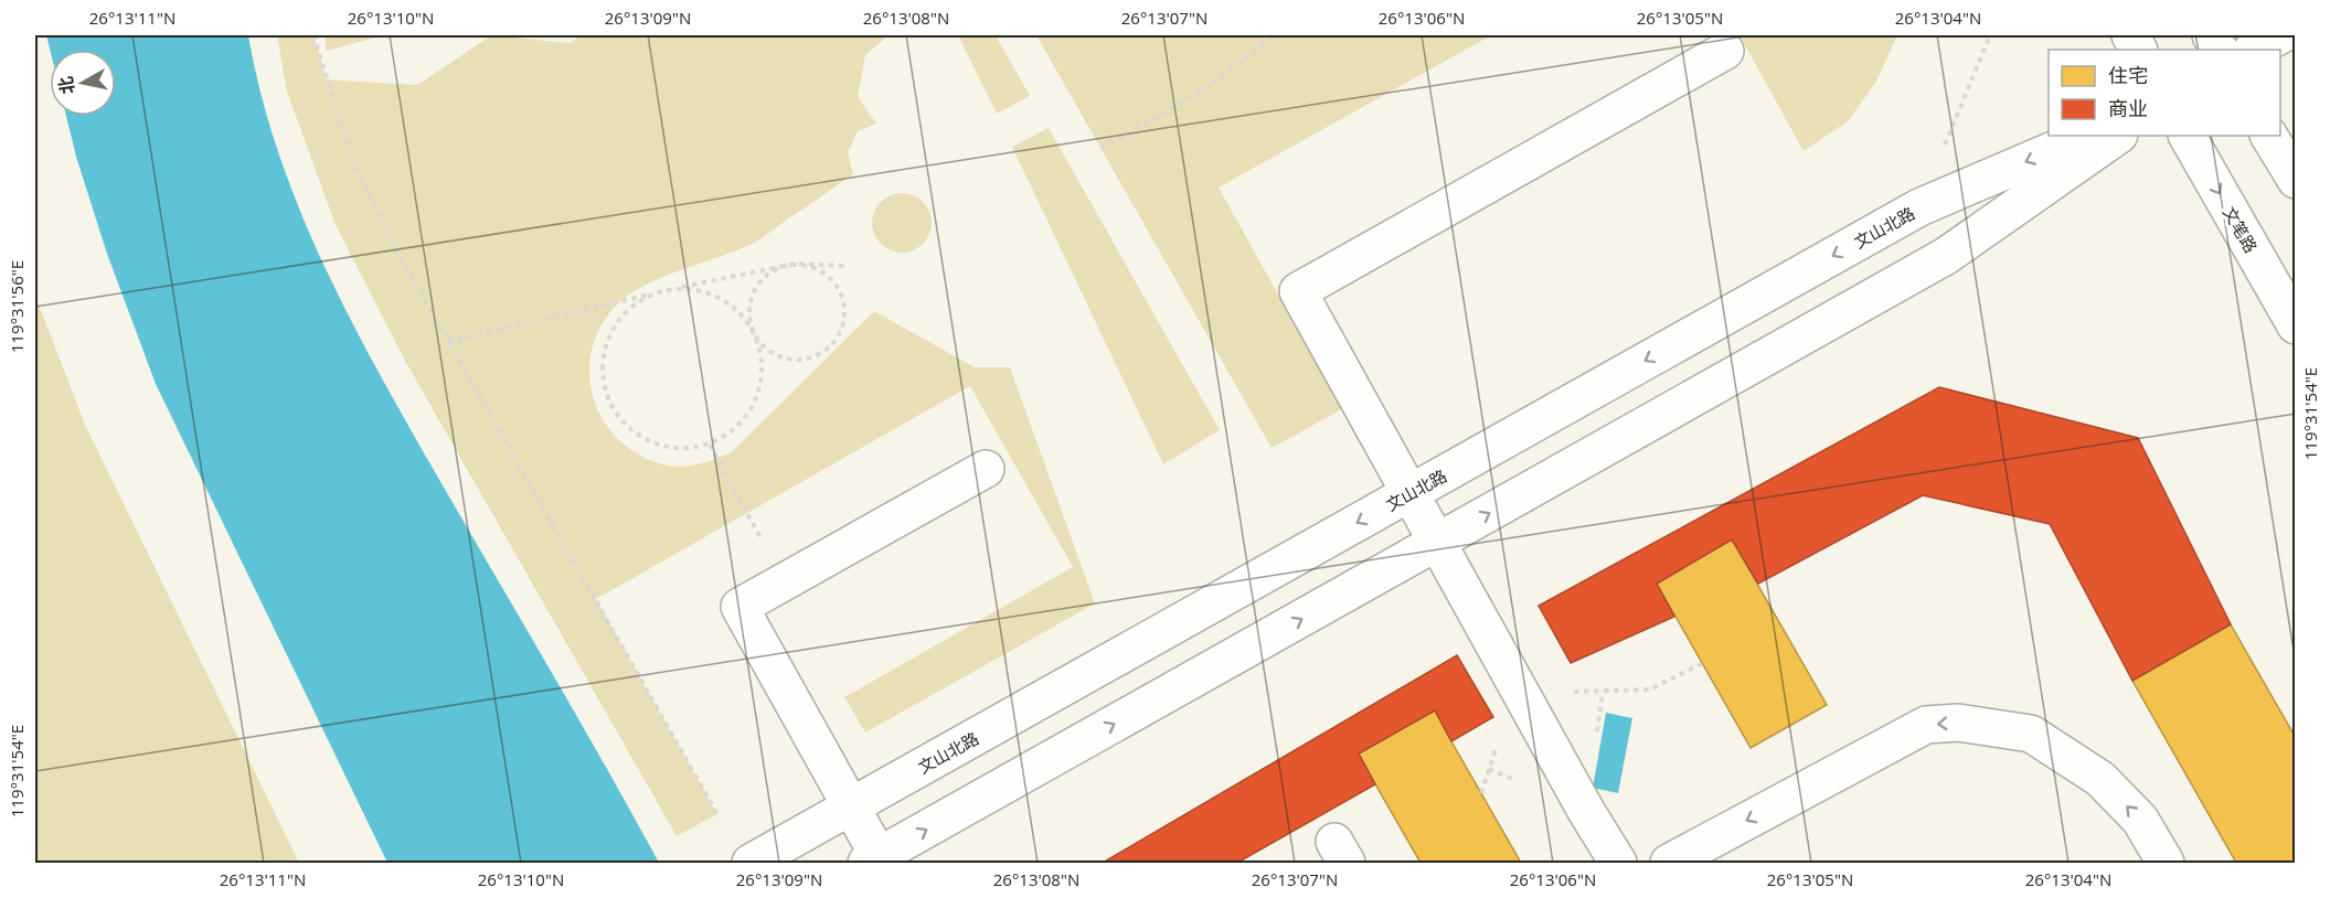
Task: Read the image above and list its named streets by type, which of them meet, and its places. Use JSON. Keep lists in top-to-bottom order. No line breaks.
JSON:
{"streets":{"main road":["文山北路","文笔路"]},"one_way":["文笔路"],"legend":["住宅","商业"],"north":"left","coordinates":["26°13'11\"N","26°13'10\"N","26°13'09\"N","26°13'08\"N","26°13'07\"N","26°13'06\"N","26°13'05\"N","26°13'04\"N","119°31'56\"E","119°31'54\"E"]}
